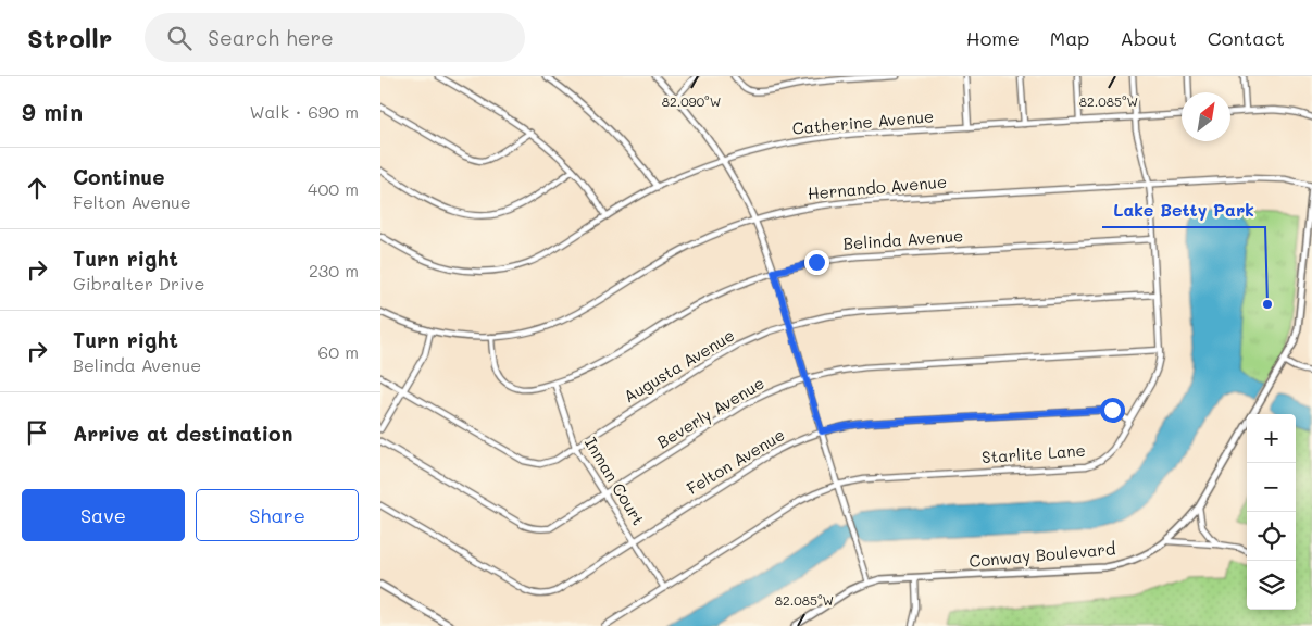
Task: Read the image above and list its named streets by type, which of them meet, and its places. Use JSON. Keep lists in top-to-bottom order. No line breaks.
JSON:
{"streets":{"street":["Catherine Avenue","Hernando Avenue","Belinda Avenue","Augusta Avenue","Beverly Avenue","Starlite Lane","Felton Avenue","Inman Court","Conway Boulevard"]},"crossings":[["Catherine Avenue","Starlite Lane"],["Hernando Avenue","Belinda Avenue"],["Hernando Avenue","Starlite Lane"],["Hernando Avenue","Conway Boulevard"],["Belinda Avenue","Starlite Lane"],["Belinda Avenue","Inman Court"],["Augusta Avenue","Starlite Lane"],["Augusta Avenue","Inman Court"],["Beverly Avenue","Starlite Lane"],["Beverly Avenue","Inman Court"],["Starlite Lane","Felton Avenue"],["Starlite Lane","Inman Court"],["Felton Avenue","Inman Court"]],"places":["Lake Betty Park"],"north":"top right","page":{"header":"Strollr","search":"Search here","nav":["Home","Map","About","Contact"],"heading":["9 min","Walk · 690 m"],"list":[["Continue","Felton Avenue","400 m"],["Turn right","Gibralter Drive","230 m"],["Turn right","Belinda Avenue","60 m"],"Arrive at destination"],"map_buttons":["+","−"],"buttons":["Save","Share"]},"coordinates":["82.090°W","82.085°W"]}
